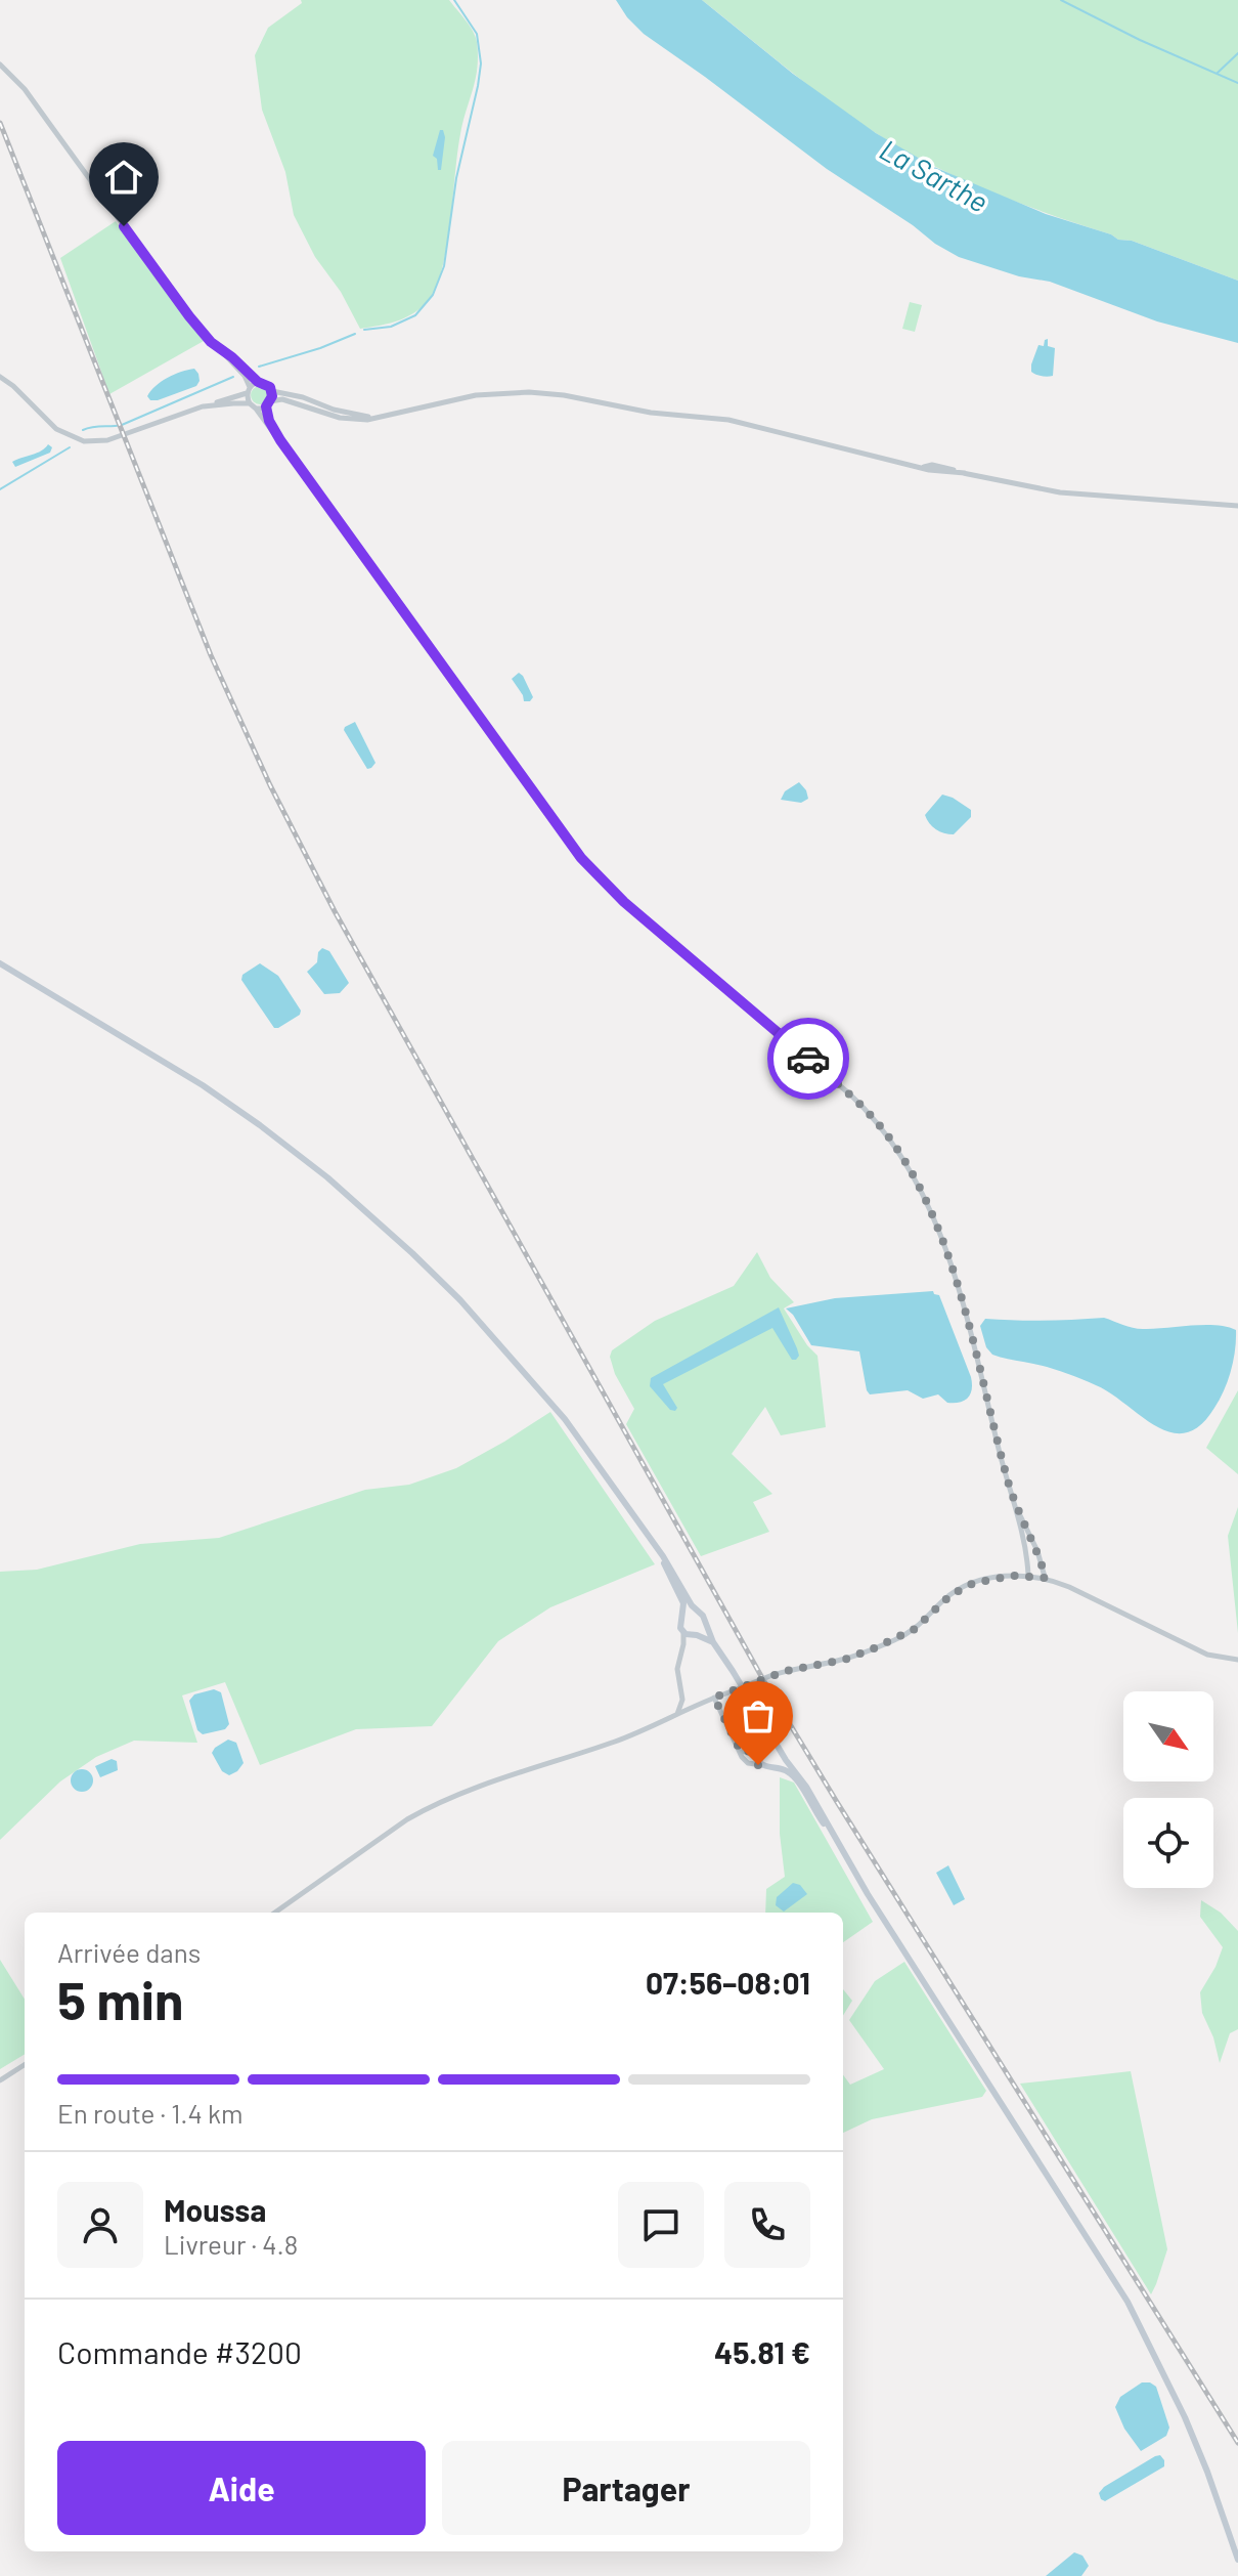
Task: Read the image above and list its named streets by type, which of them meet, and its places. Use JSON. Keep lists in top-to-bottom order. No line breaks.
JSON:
{"water":["La Sarthe"],"north":"bottom right","page":{"heading":["5 min","Arrivée dans","07:56–08:01"],"panel":["Moussa","Livreur · 4.8","Commande #3200","45.81 €"],"bar":"En route · 1.4 km","buttons":["Aide","Partager"]}}
